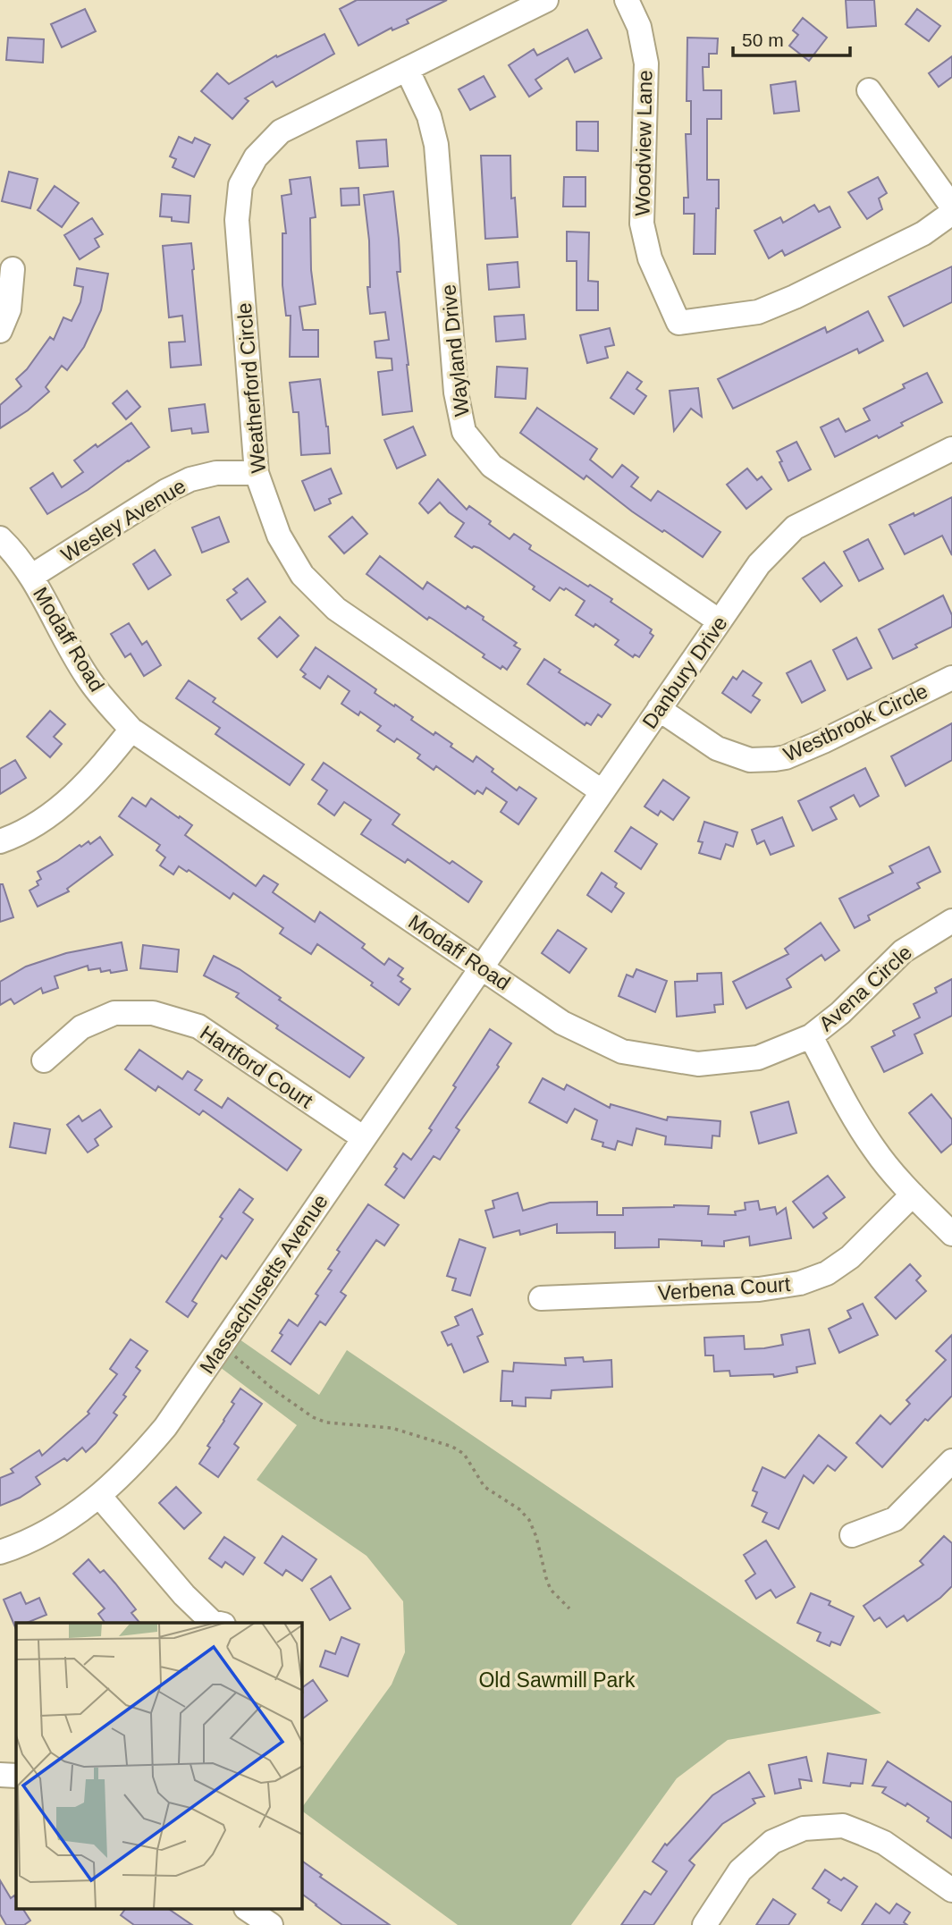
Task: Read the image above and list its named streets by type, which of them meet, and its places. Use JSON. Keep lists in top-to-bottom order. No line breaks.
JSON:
{"streets":{"street":["Woodview Lane","Wayland Drive","Weatherford Circle","Wesley Avenue","Modaff Road","Danbury Drive","Westbrook Circle","Avena Circle","Hartford Court","Massachusetts Avenue","Verbena Court"]},"crossings":[["Wayland Drive","Weatherford Circle"],["Wayland Drive","Danbury Drive"],["Weatherford Circle","Wesley Avenue"],["Weatherford Circle","Danbury Drive"],["Wesley Avenue","Modaff Road"],["Modaff Road","Danbury Drive"],["Modaff Road","Avena Circle"],["Modaff Road","Massachusetts Avenue"],["Danbury Drive","Westbrook Circle"],["Danbury Drive","Massachusetts Avenue"],["Hartford Court","Massachusetts Avenue"]],"parks":["Old Sawmill Park"],"scale_bar":"50 m"}
